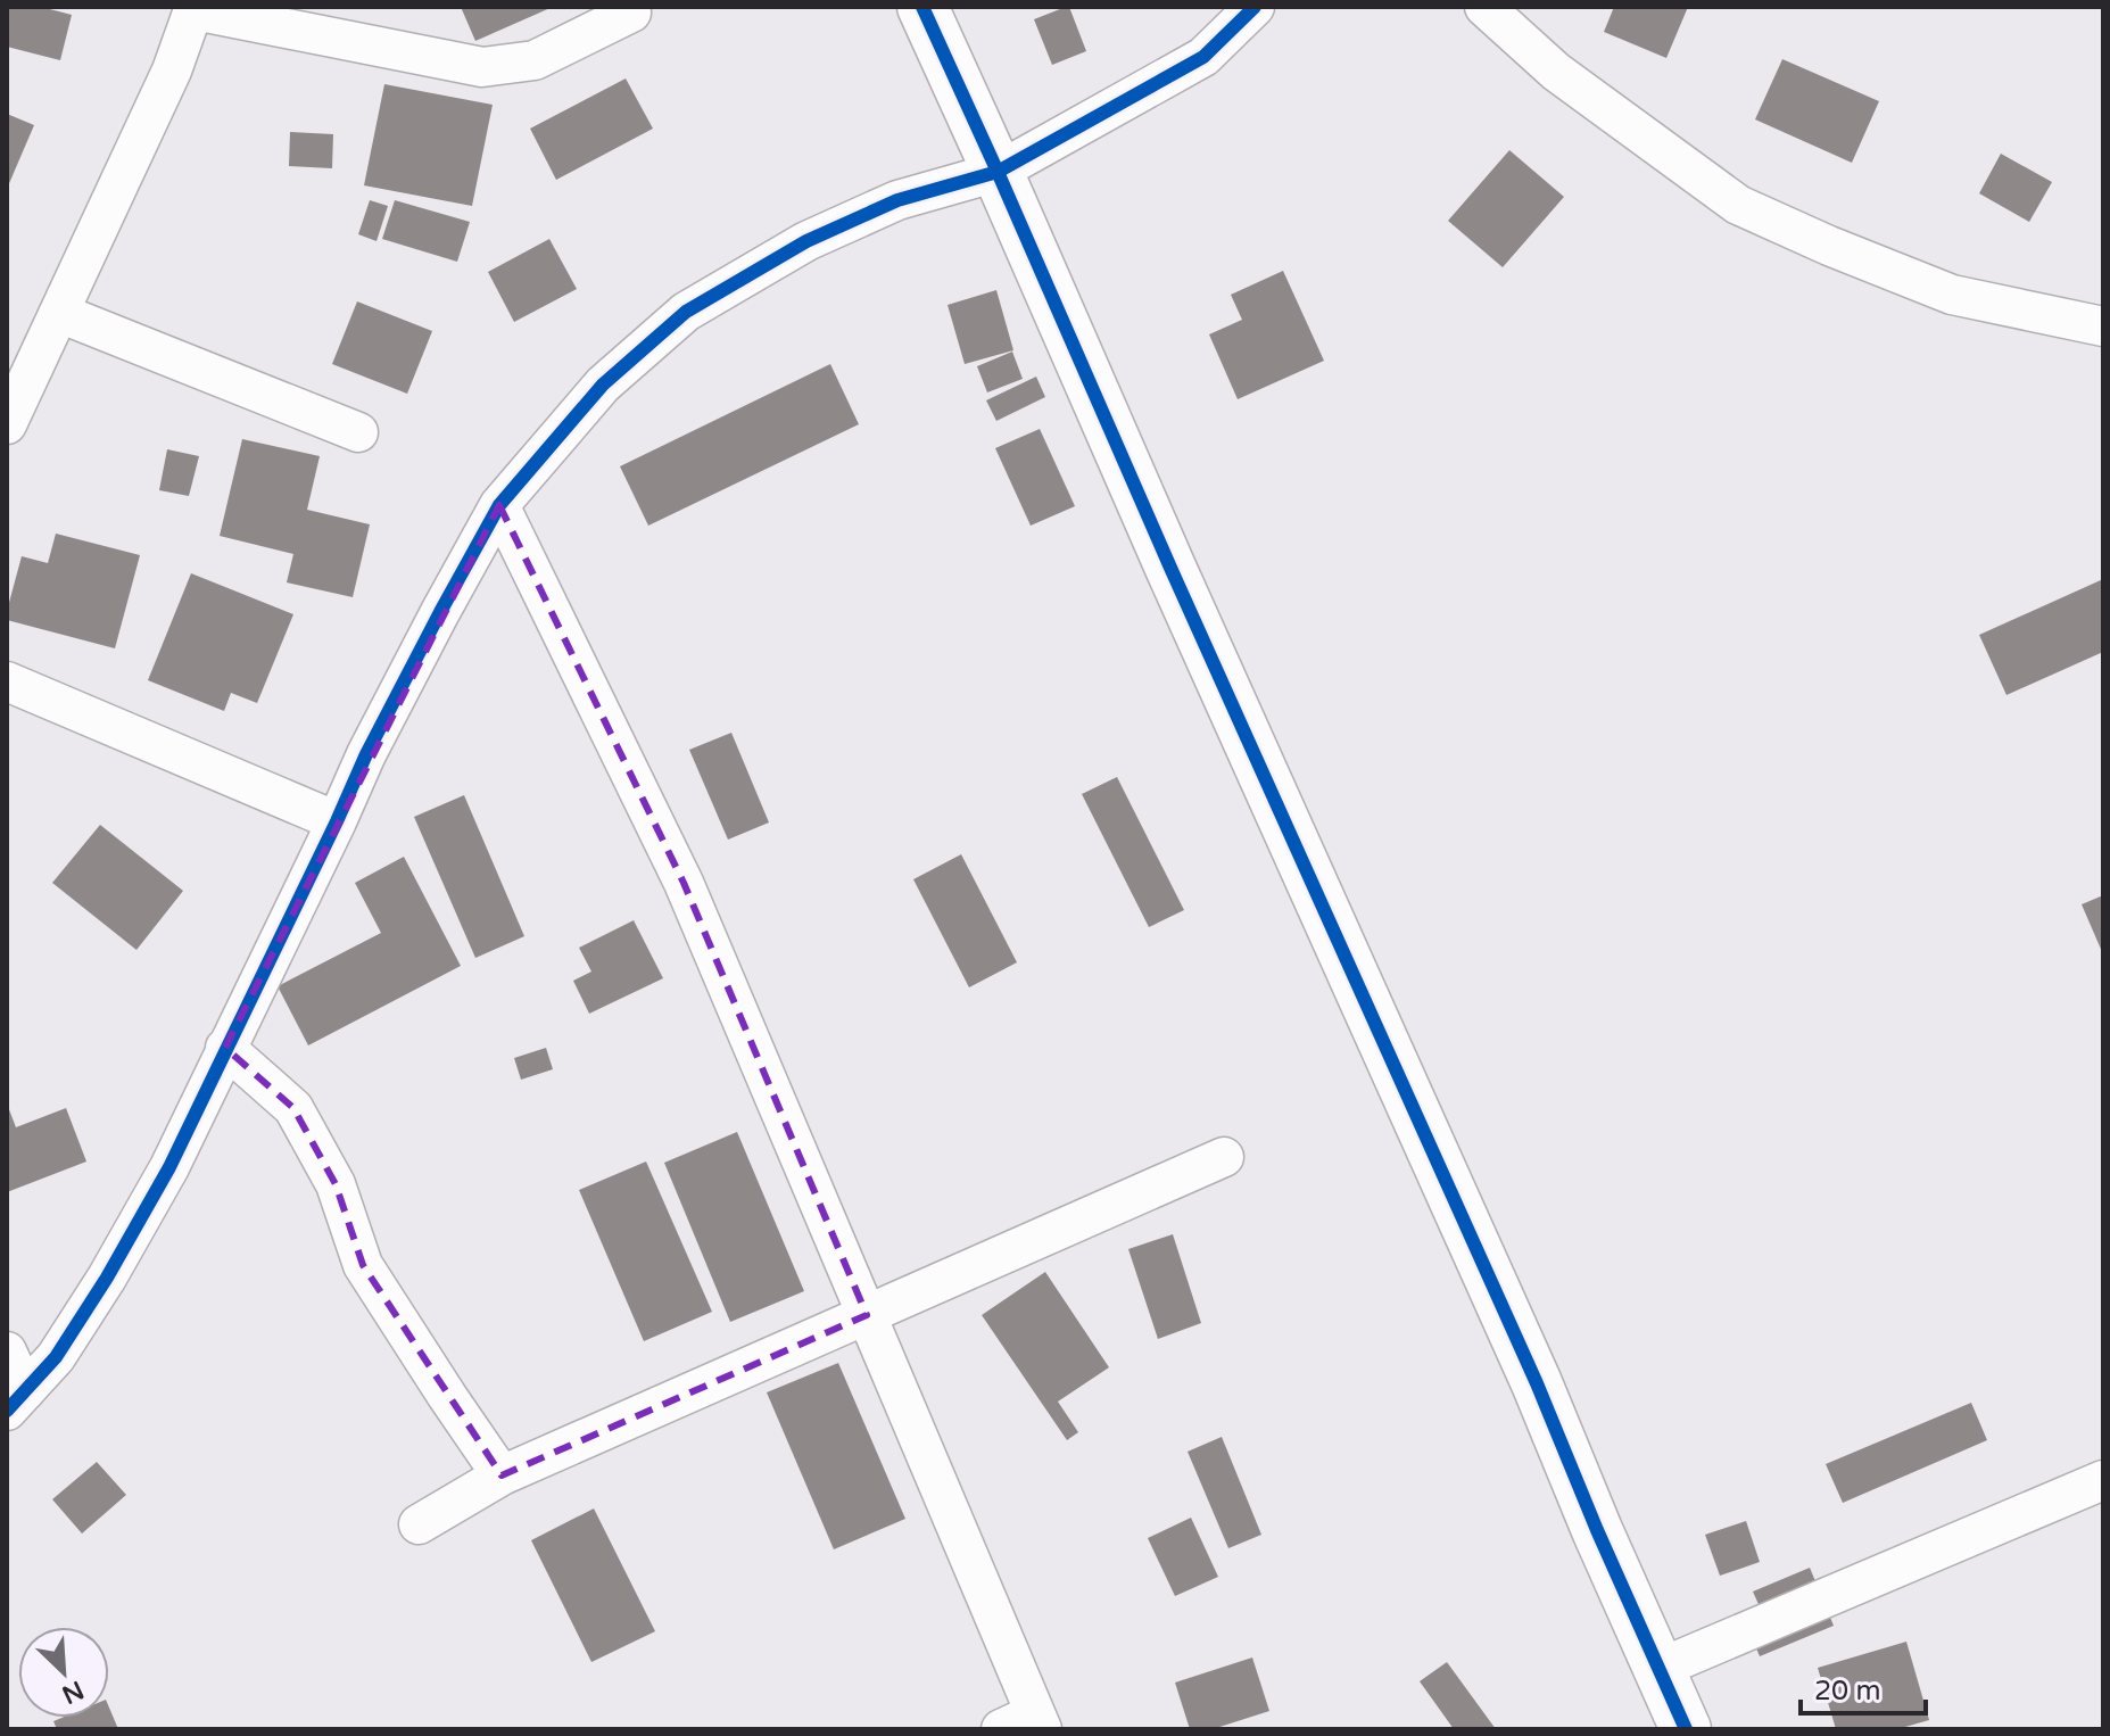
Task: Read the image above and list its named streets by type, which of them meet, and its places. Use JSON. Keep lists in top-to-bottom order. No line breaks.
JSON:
{"scale_bar":"20 m","north":"bottom right"}
